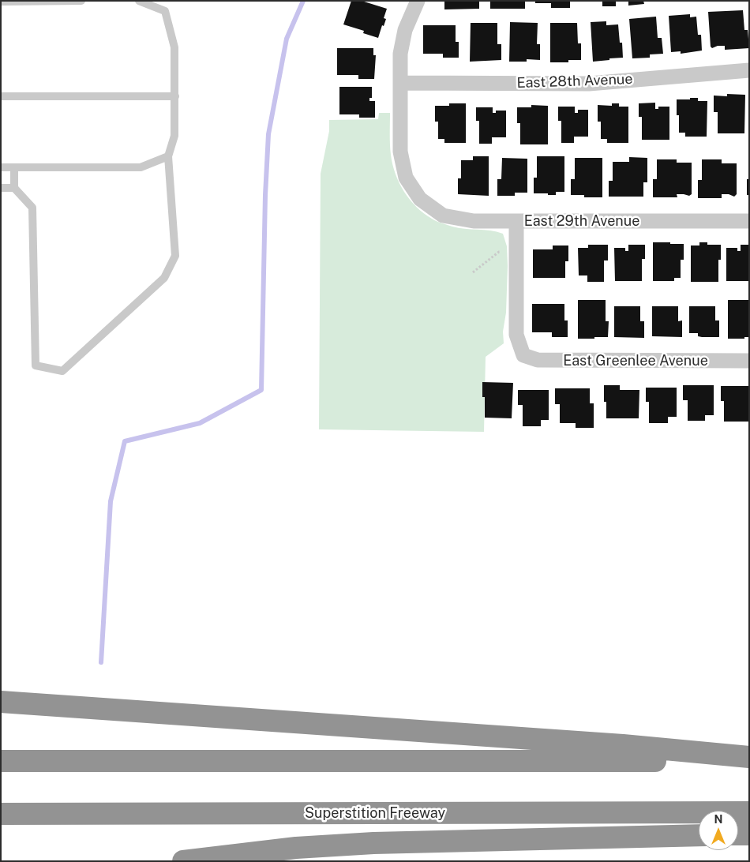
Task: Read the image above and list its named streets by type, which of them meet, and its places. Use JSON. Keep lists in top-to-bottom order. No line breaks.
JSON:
{"streets":{"highway":["Superstition Freeway"],"street":["East 28th Avenue","East 29th Avenue","East Greenlee Avenue"]},"crossings":[["East 28th Avenue","East 29th Avenue"]],"north":"top"}
